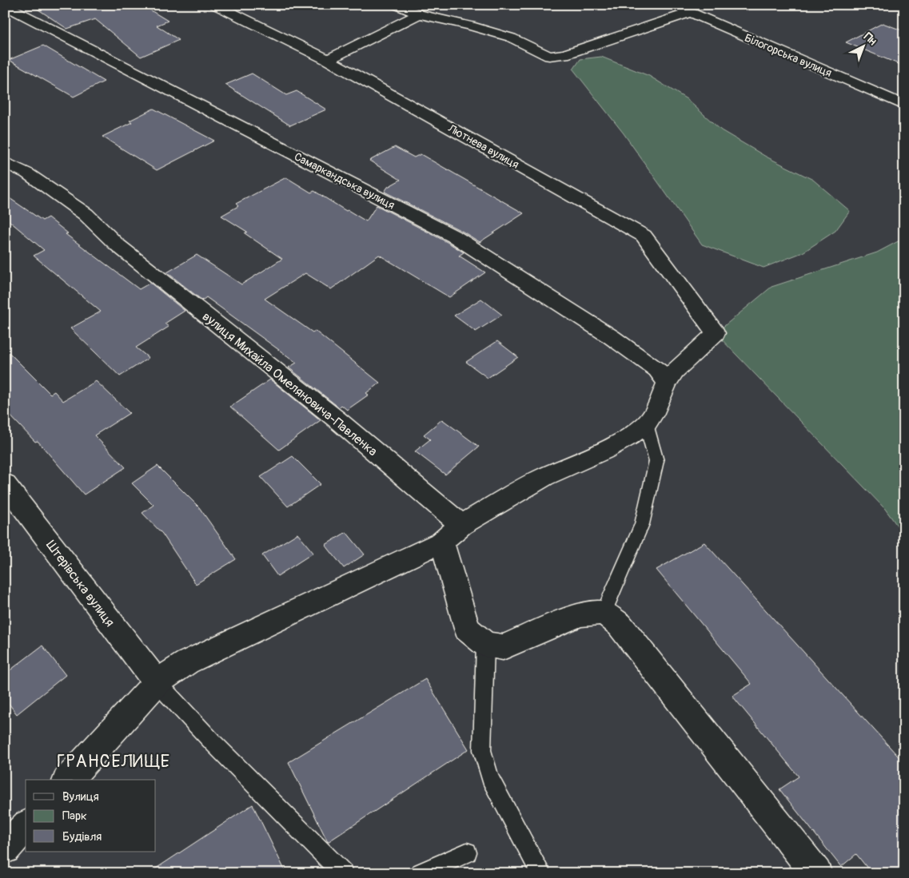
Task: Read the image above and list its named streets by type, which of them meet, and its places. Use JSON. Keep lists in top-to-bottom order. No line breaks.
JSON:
{"streets":{"street":["Білогорська вулиця","Лютнева вулиця","Самаркандська вулиця","вулиця Михайла Омеляновича-Павленка","Штерівська вулиця"]},"crossings":[["Лютнева вулиця","Самаркандська вулиця"]],"districts":["ГРАНСЕЛИЩЕ"],"legend":["Вулиця","Парк","Будівля"],"north":"top right"}
